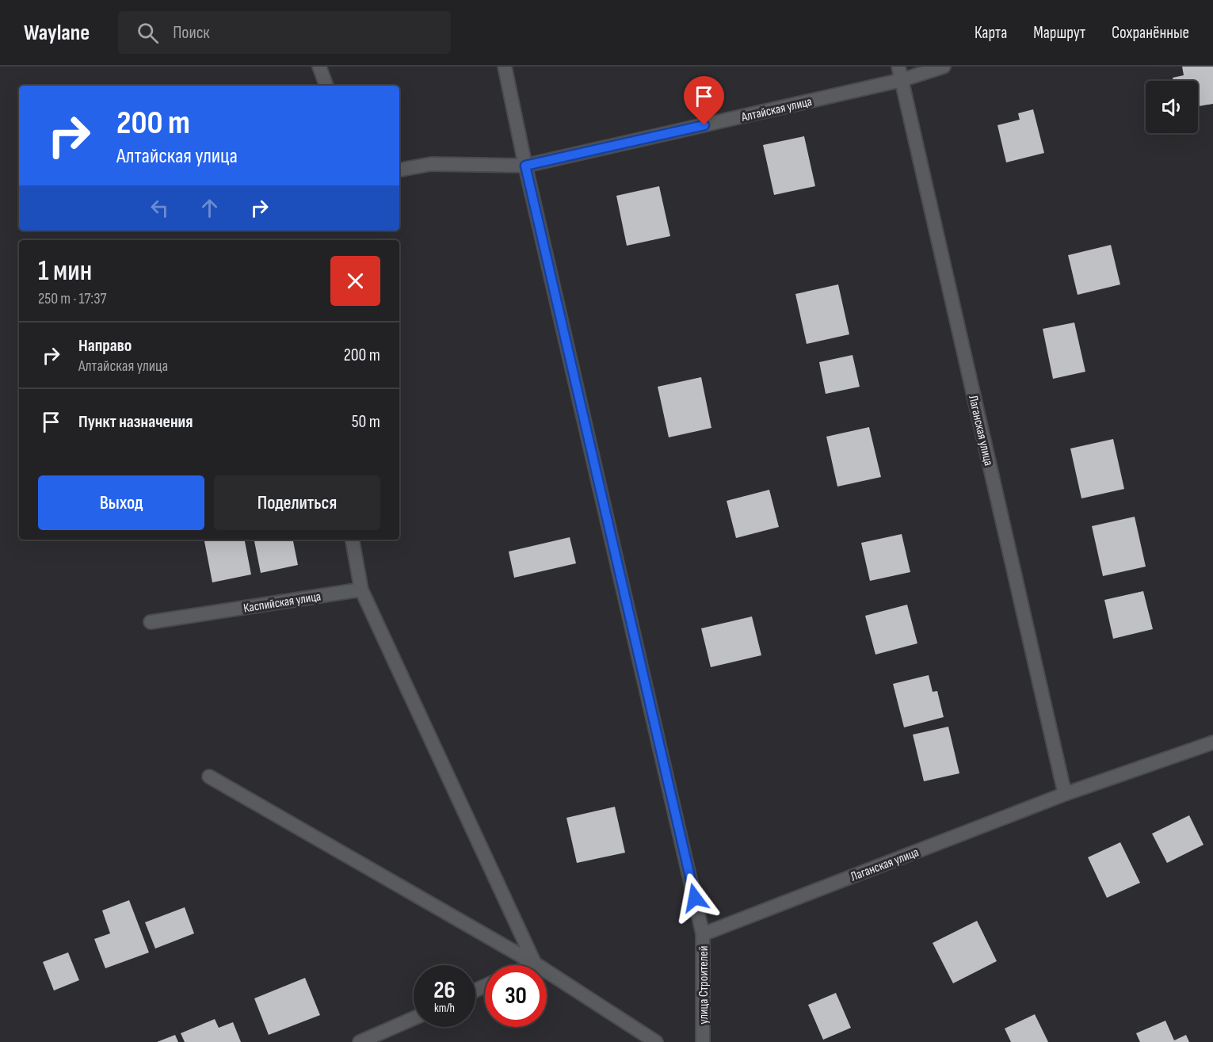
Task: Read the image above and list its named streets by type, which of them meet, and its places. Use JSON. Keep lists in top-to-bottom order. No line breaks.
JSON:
{"streets":{"street":["Алтайская улица","Лаганская улица","Каспийская улица","улица Строителей"]},"crossings":[["Алтайская улица","Лаганская улица"],["Алтайская улица","улица Строителей"],["Лаганская улица","улица Строителей"]],"page":{"header":"Waylane","search":"Поиск","nav":["Карта","Маршрут","Сохранённые"],"turn":["200 m","Алтайская улица"],"heading":["1 мин","250 m · 17:37"],"list":[{"name":"Направо","note":"Алтайская улица","value":"200 m"},{"name":"Пункт назначения","value":"50 m"}],"buttons":["Выход","Поделиться"],"speed":"26 km/h","limit":"30"}}
